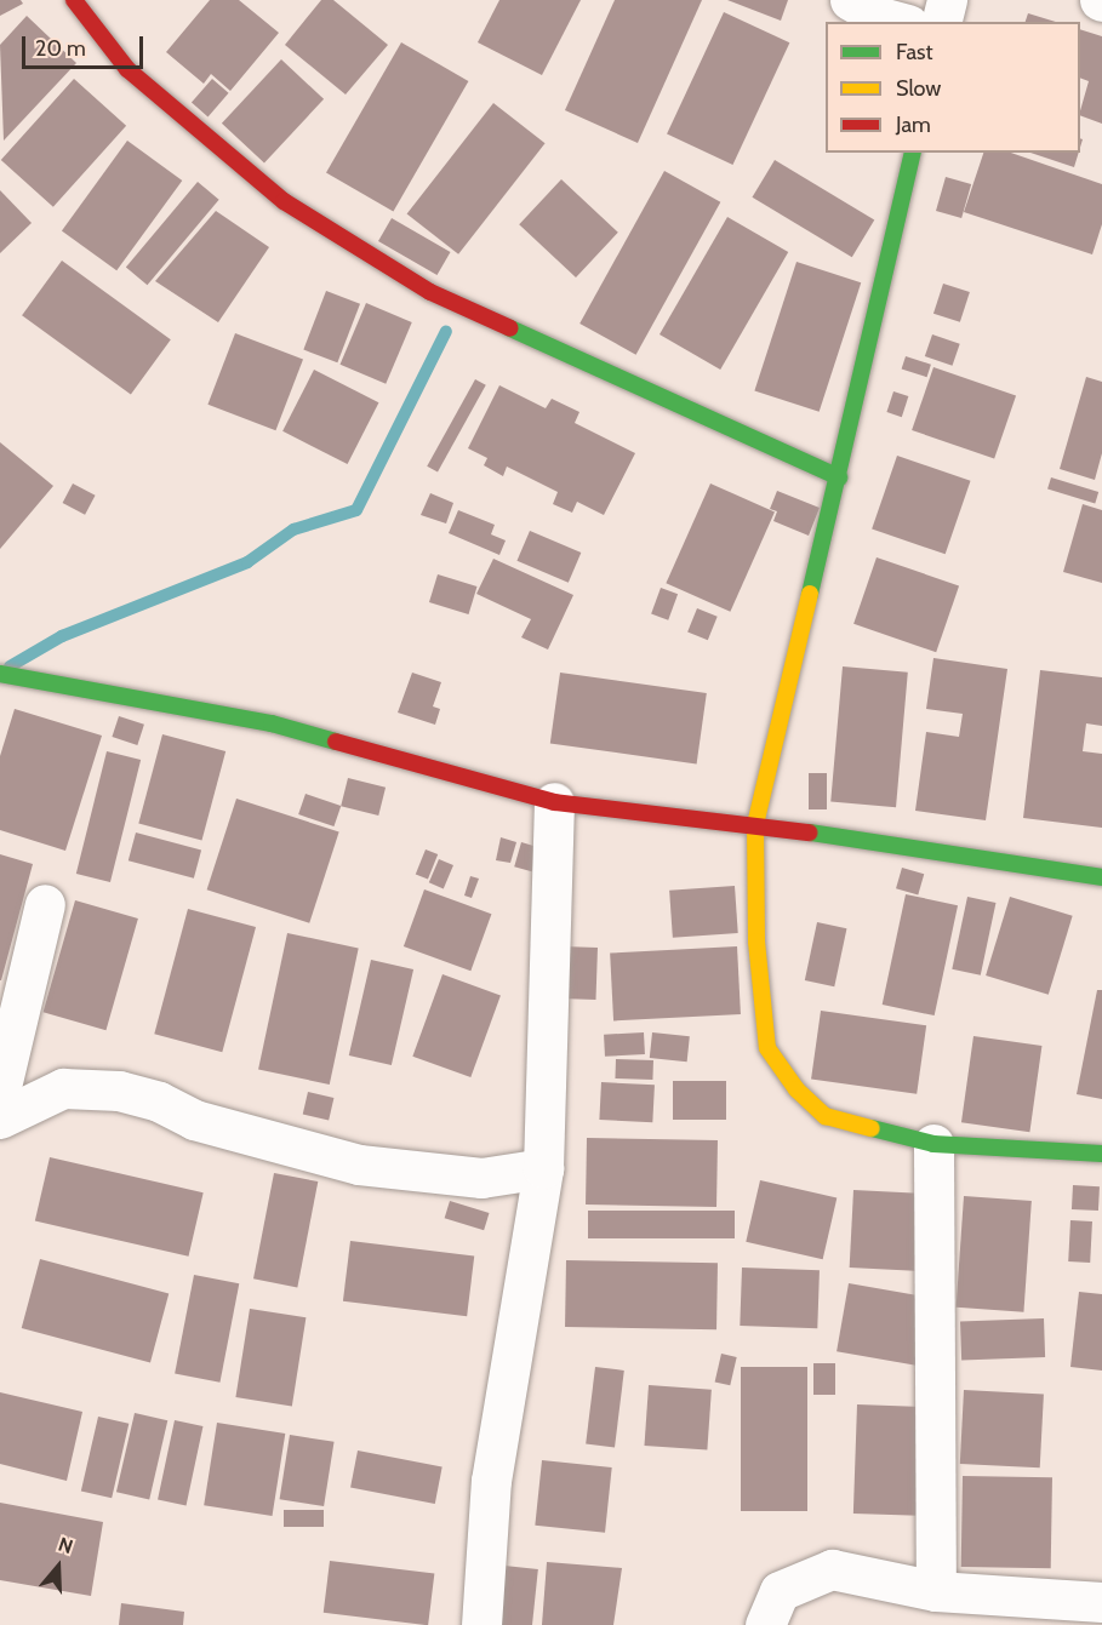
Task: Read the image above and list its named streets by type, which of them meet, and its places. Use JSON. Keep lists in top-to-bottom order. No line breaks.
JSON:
{"legend":["Fast","Slow","Jam"],"scale_bar":"20 m","north":"top"}
